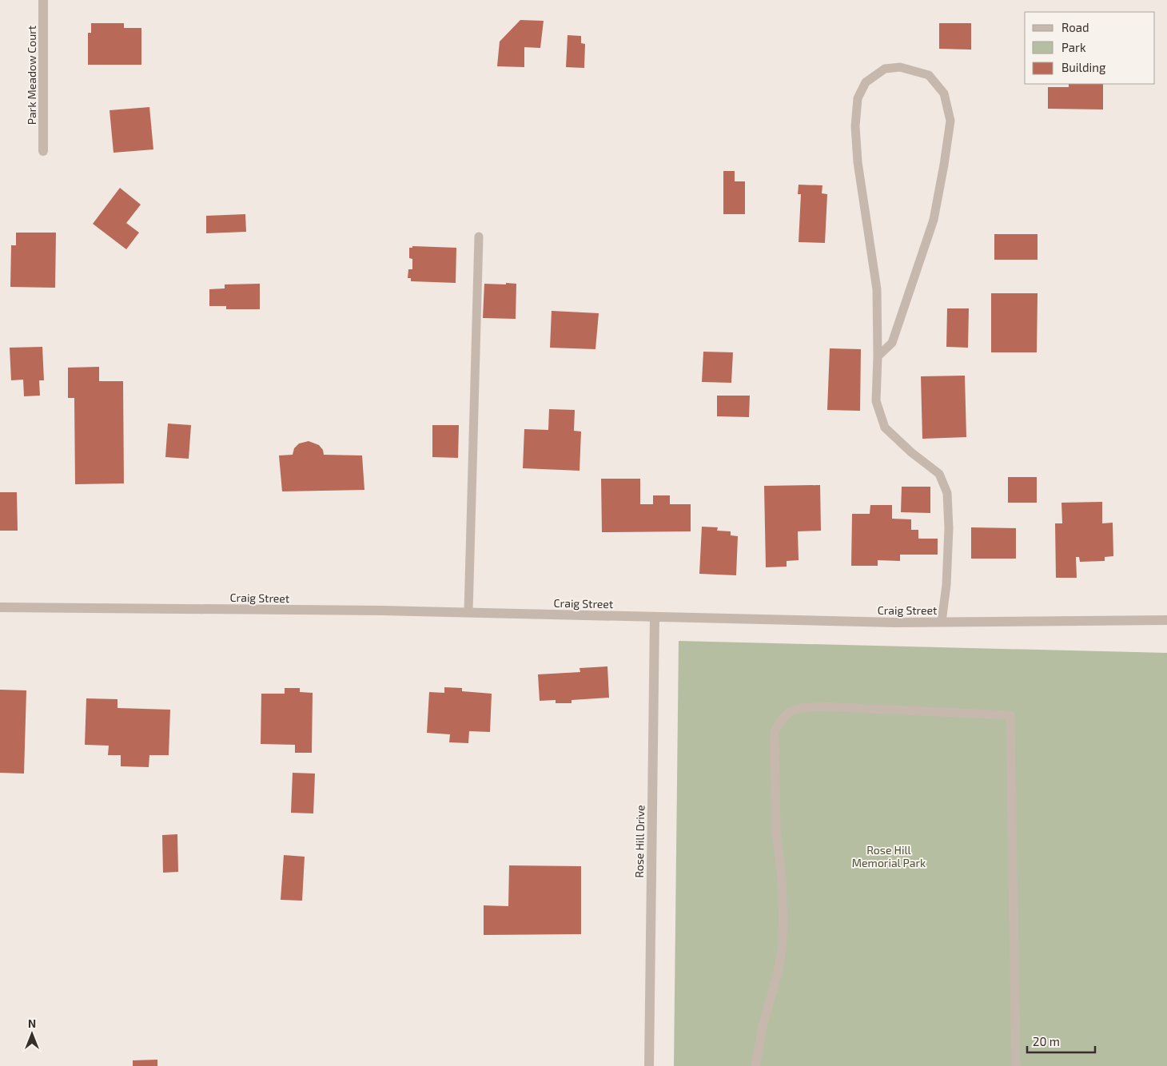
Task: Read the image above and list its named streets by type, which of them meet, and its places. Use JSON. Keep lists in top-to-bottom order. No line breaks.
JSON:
{"streets":{"street":["Park Meadow Court","Craig Street","Rose Hill Drive"]},"crossings":[["Craig Street","Rose Hill Drive"]],"parks":["Rose Hill Memorial Park"],"legend":["Road","Park","Building"],"scale_bar":"20 m","north":"top"}
